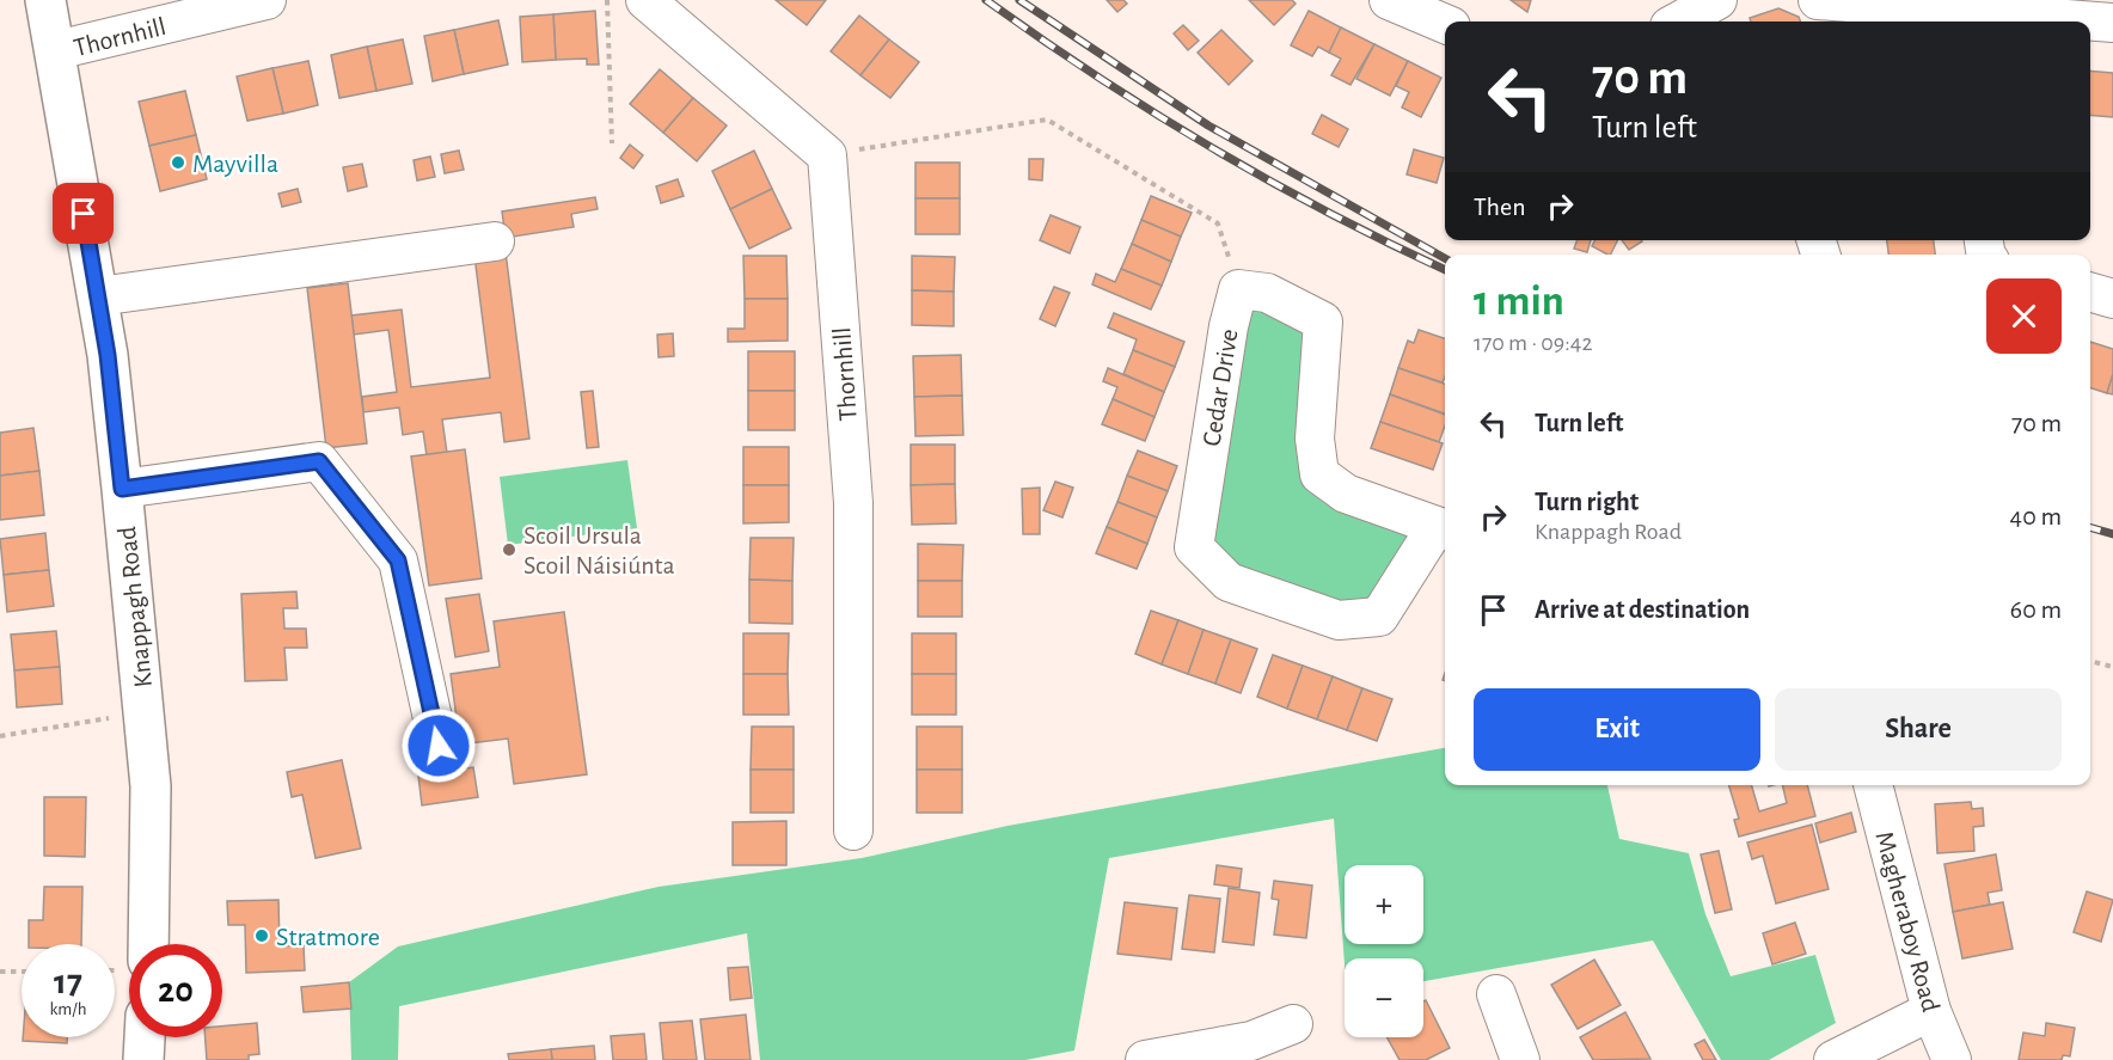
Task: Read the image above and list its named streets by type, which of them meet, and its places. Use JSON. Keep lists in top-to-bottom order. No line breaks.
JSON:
{"streets":{"main road":["Knappagh Road"],"street":["Thornhill","Cedar Drive","Magheraboy Road"]},"crossings":[["Thornhill","Knappagh Road"]],"places":["Mayvilla","Scoil Ursula Scoil Náisiúnta","Stratmore"],"page":{"turn":["70 m","Turn left"],"then":"Then","heading":["1 min","170 m · 09:42"],"list":[{"name":"Turn left","value":"70 m"},{"name":"Turn right","note":"Knappagh Road","value":"40 m"},{"name":"Arrive at destination","value":"60 m"}],"buttons":["Exit","Share"],"map_buttons":["+","−"],"speed":"17 km/h","limit":"20"}}
